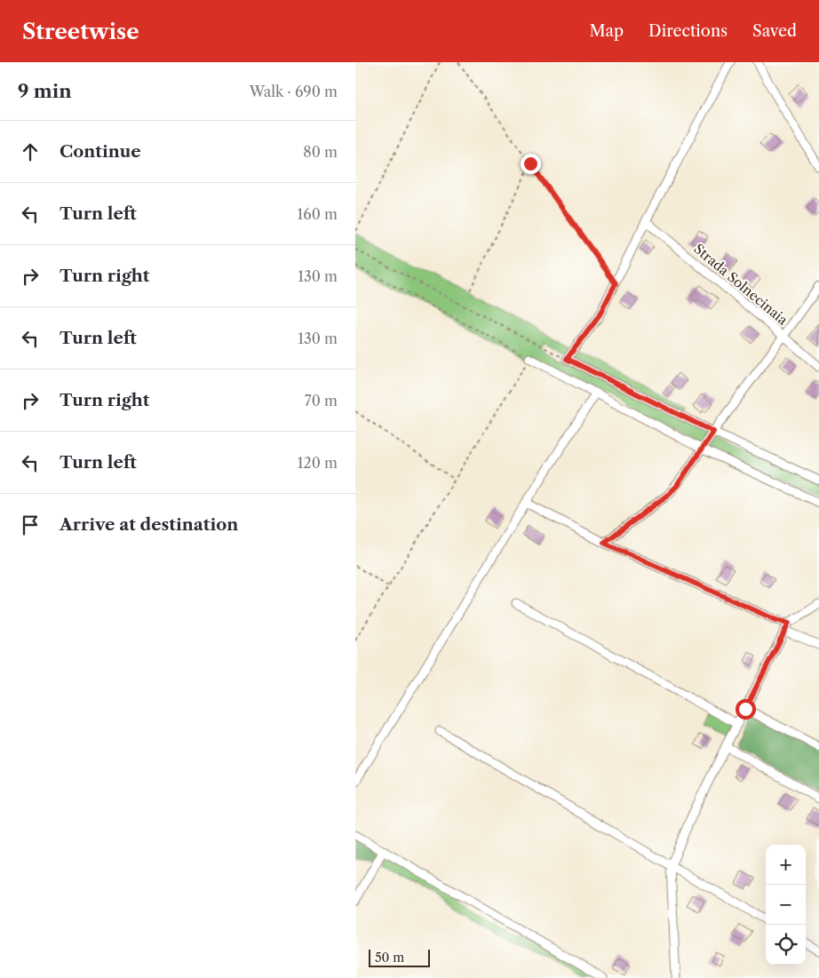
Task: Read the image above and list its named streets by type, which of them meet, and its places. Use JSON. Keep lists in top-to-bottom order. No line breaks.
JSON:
{"streets":{"street":["Strada Solnecinaia"]},"scale_bar":"50 m","page":{"header":"Streetwise","nav":["Map","Directions","Saved"],"heading":["9 min","Walk · 690 m"],"list":[["Continue","80 m"],["Turn left","160 m"],["Turn right","130 m"],["Turn left","130 m"],["Turn right","70 m"],["Turn left","120 m"],"Arrive at destination"],"map_buttons":["+","−"],"scale":"50 m"}}
